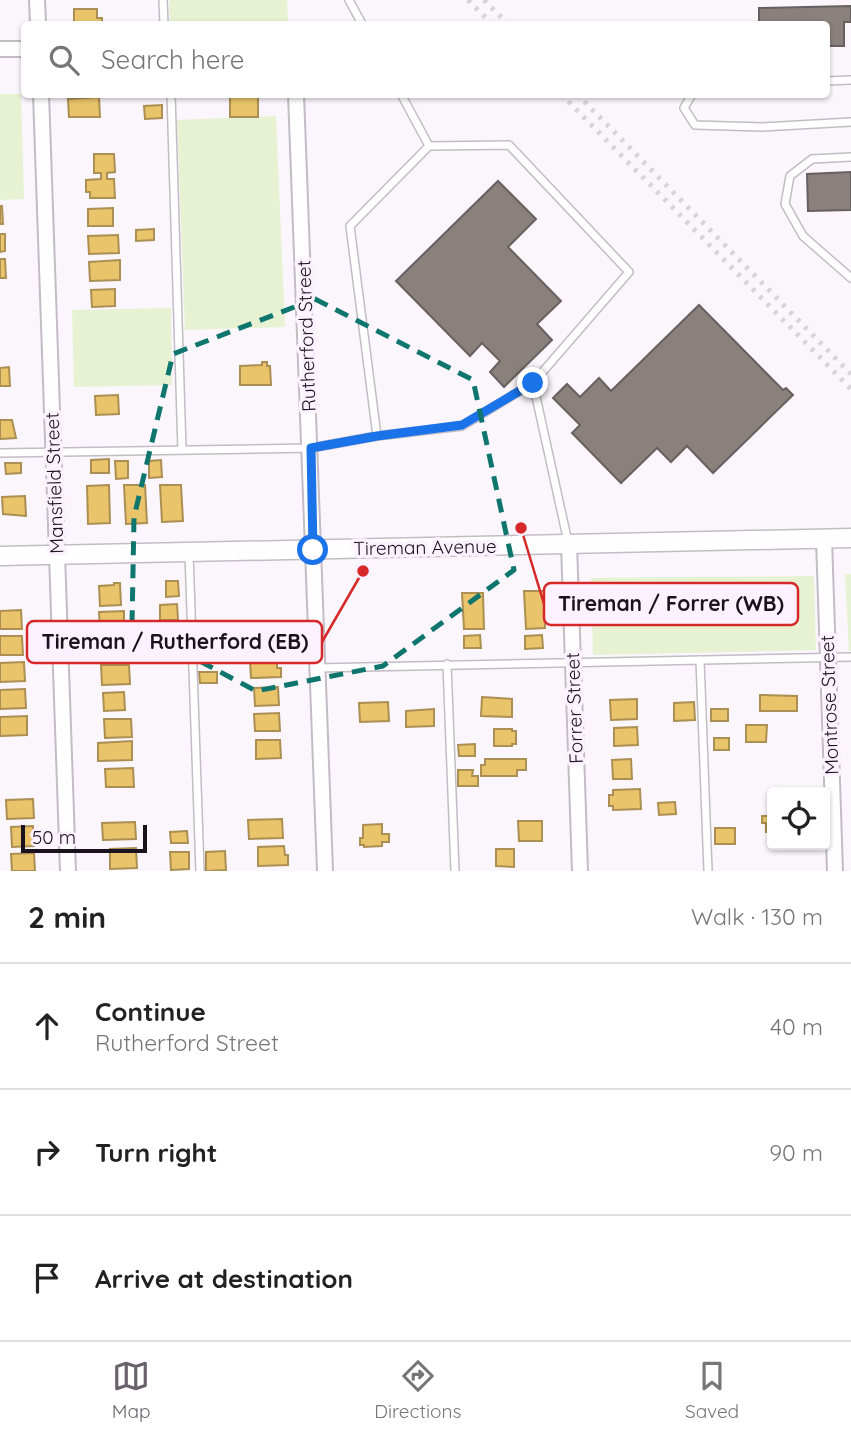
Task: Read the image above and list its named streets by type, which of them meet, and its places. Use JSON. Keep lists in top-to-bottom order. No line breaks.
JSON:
{"streets":{"street":["Rutherford Street","Mansfield Street","Tireman Avenue","Montrose Street","Forrer Street"]},"crossings":[["Rutherford Street","Tireman Avenue"],["Mansfield Street","Tireman Avenue"],["Tireman Avenue","Montrose Street"],["Tireman Avenue","Forrer Street"]],"places":["Tireman / Forrer (WB)","Tireman / Rutherford (EB)"],"scale_bar":"50 m","page":{"search":"Search here","scale":"50 m","heading":["2 min","Walk · 130 m"],"list":[["Continue","Rutherford Street","40 m"],["Turn right","90 m"],"Arrive at destination"],"nav":["Map","Directions","Saved"]}}
